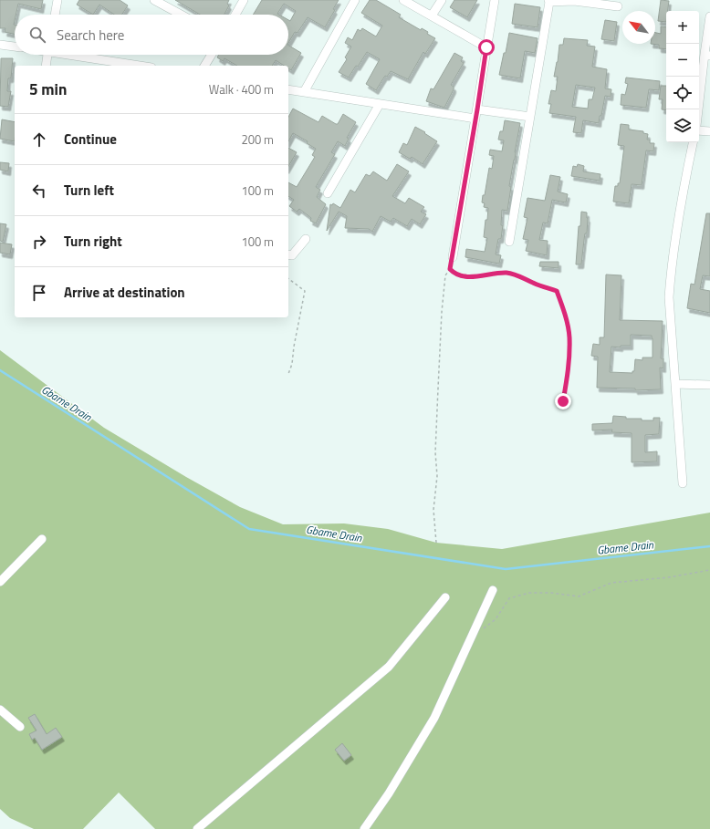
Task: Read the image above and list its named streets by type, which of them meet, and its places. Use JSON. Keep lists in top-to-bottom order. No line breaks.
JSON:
{"water":["Gbame Drain"],"north":"top left","page":{"map_buttons":["+","−"],"search":"Search here","heading":["5 min","Walk · 400 m"],"list":[["Continue","200 m"],["Turn left","100 m"],["Turn right","100 m"],"Arrive at destination"]}}
